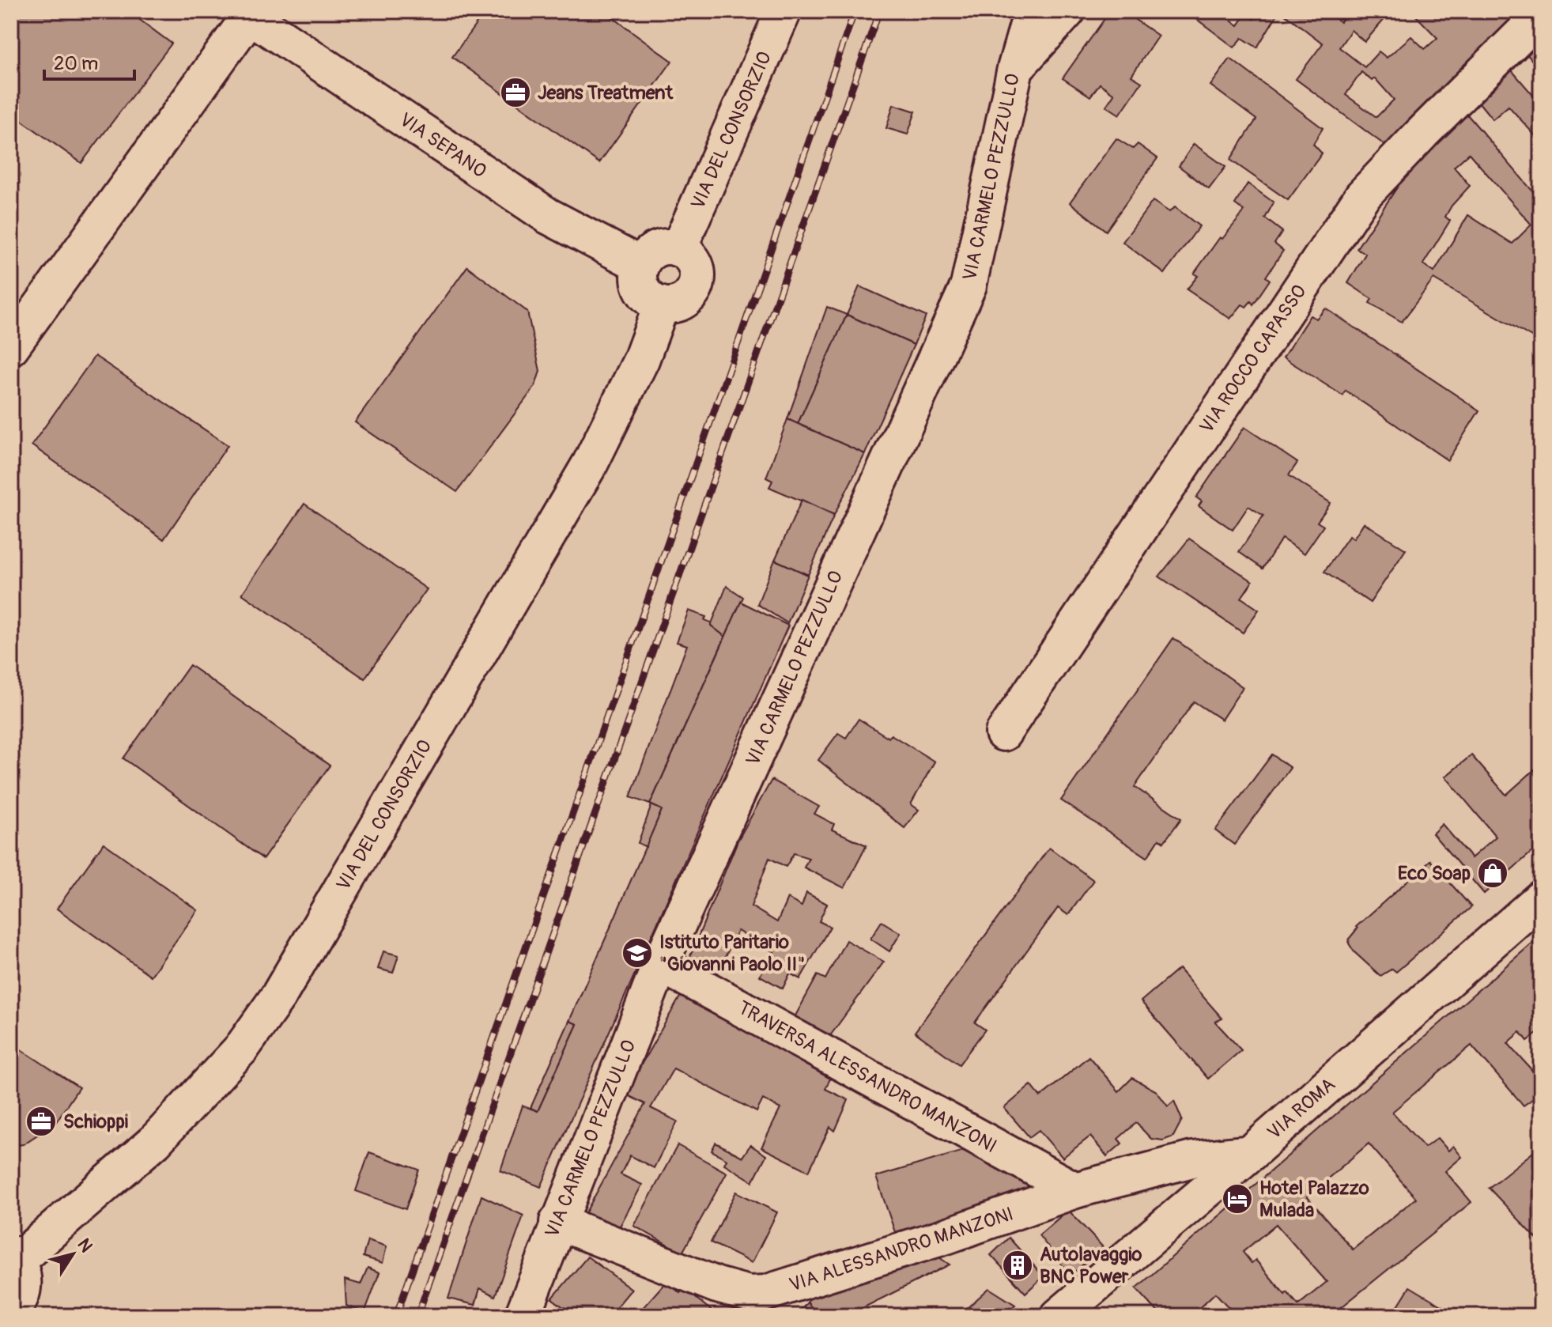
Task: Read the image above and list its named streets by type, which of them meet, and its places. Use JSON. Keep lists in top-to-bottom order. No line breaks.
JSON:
{"streets":{"street":["VIA DEL CONSORZIO","VIA SEPANO","VIA CARMELO PEZZULLO","VIA ROCCO CAPASSO","TRAVERSA ALESSANDRO MANZONI","VIA ROMA","VIA ALESSANDRO MANZONI"]},"crossings":[["VIA DEL CONSORZIO","VIA SEPANO"],["VIA CARMELO PEZZULLO","TRAVERSA ALESSANDRO MANZONI"],["VIA CARMELO PEZZULLO","VIA ALESSANDRO MANZONI"],["TRAVERSA ALESSANDRO MANZONI","VIA ALESSANDRO MANZONI"],["VIA ROMA","VIA ALESSANDRO MANZONI"]],"places":{"office":["Jeans Treatment","Schioppi"],"shop":["Eco Soap"],"school or university":["Istituto Paritario \"Giovanni Paolo II\""],"hotel":["Hotel Palazzo Mulada"],"building":["Autolavaggio BNC Power"]},"scale_bar":"20 m","north":"top right"}
